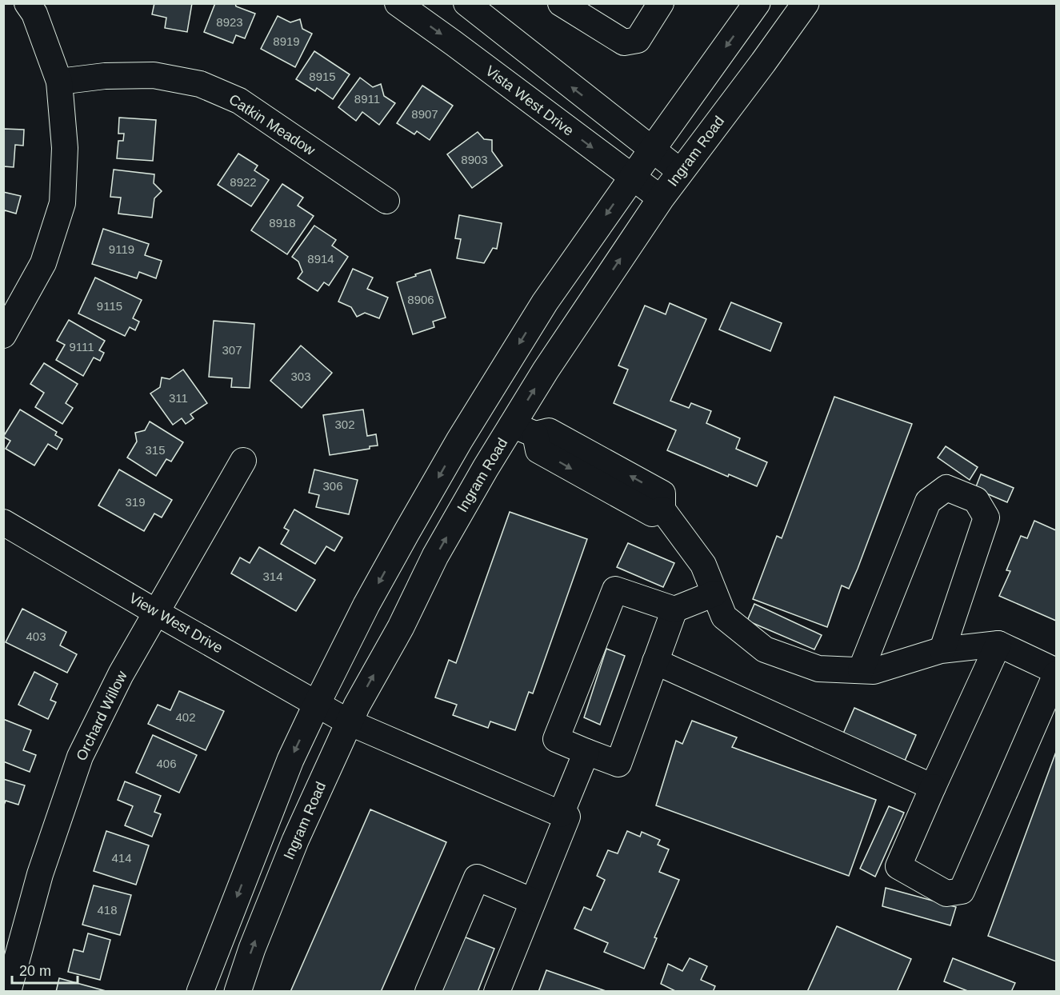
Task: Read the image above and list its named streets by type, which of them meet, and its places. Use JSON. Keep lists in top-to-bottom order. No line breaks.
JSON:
{"streets":{"main road":["Ingram Road"],"street":["Vista West Drive","Catkin Meadow","View West Drive","Orchard Willow"]},"crossings":[["Vista West Drive","Ingram Road"],["Ingram Road","View West Drive"],["View West Drive","Orchard Willow"]],"house_numbers":["8923","8919","8915","8911","8907","8903","8922","8918","9119","8914","8906","9115","9111","307","303","311","302","315","306","319","314","403","402","406","414","418"],"scale_bar":"20 m"}
